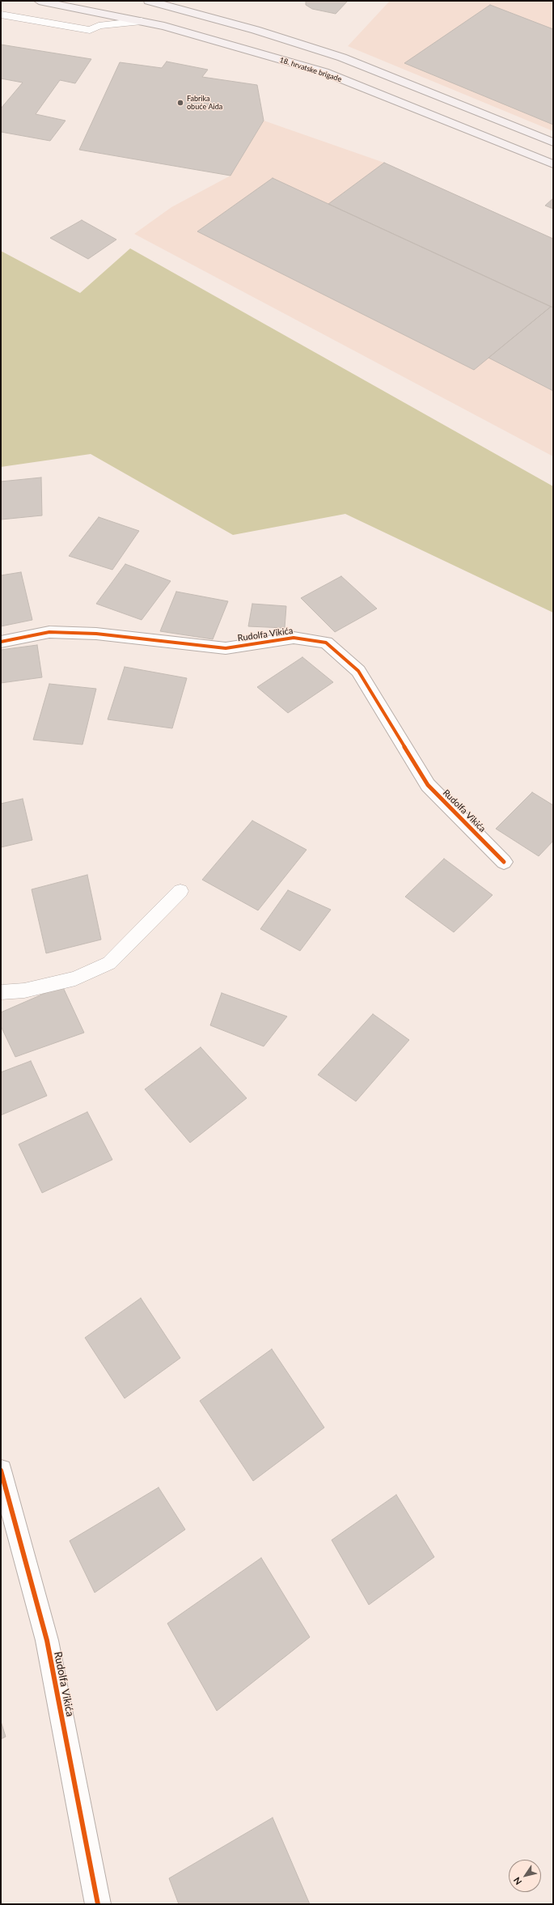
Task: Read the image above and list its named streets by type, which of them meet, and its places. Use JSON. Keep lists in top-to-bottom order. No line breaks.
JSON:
{"streets":{"main road":["18. hrvatske brigade"],"street":["Rudolfa Vikića"]},"places":["Fabrika obuće Aida"],"north":"bottom left"}
